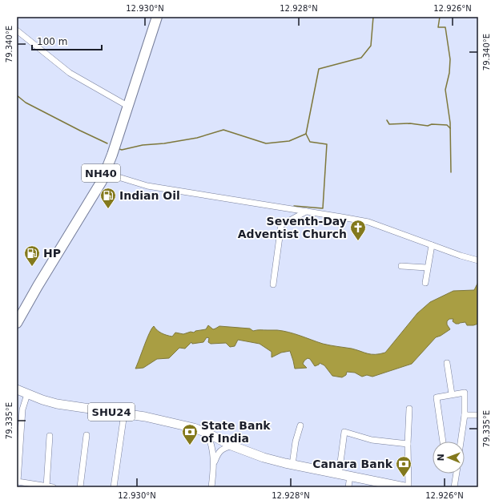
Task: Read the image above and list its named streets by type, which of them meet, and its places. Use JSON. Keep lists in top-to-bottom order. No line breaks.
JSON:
{"streets":{"highway":["NH40"],"main road":["SHU24"]},"places":{"fuel station":["Indian Oil","HP"],"church":["Seventh-Day Adventist Church"],"bank":["State Bank of India","Canara Bank"]},"scale_bar":"100 m","north":"left","coordinates":["12.930°N","12.928°N","12.926°N","79.340°E","79.335°E"]}
